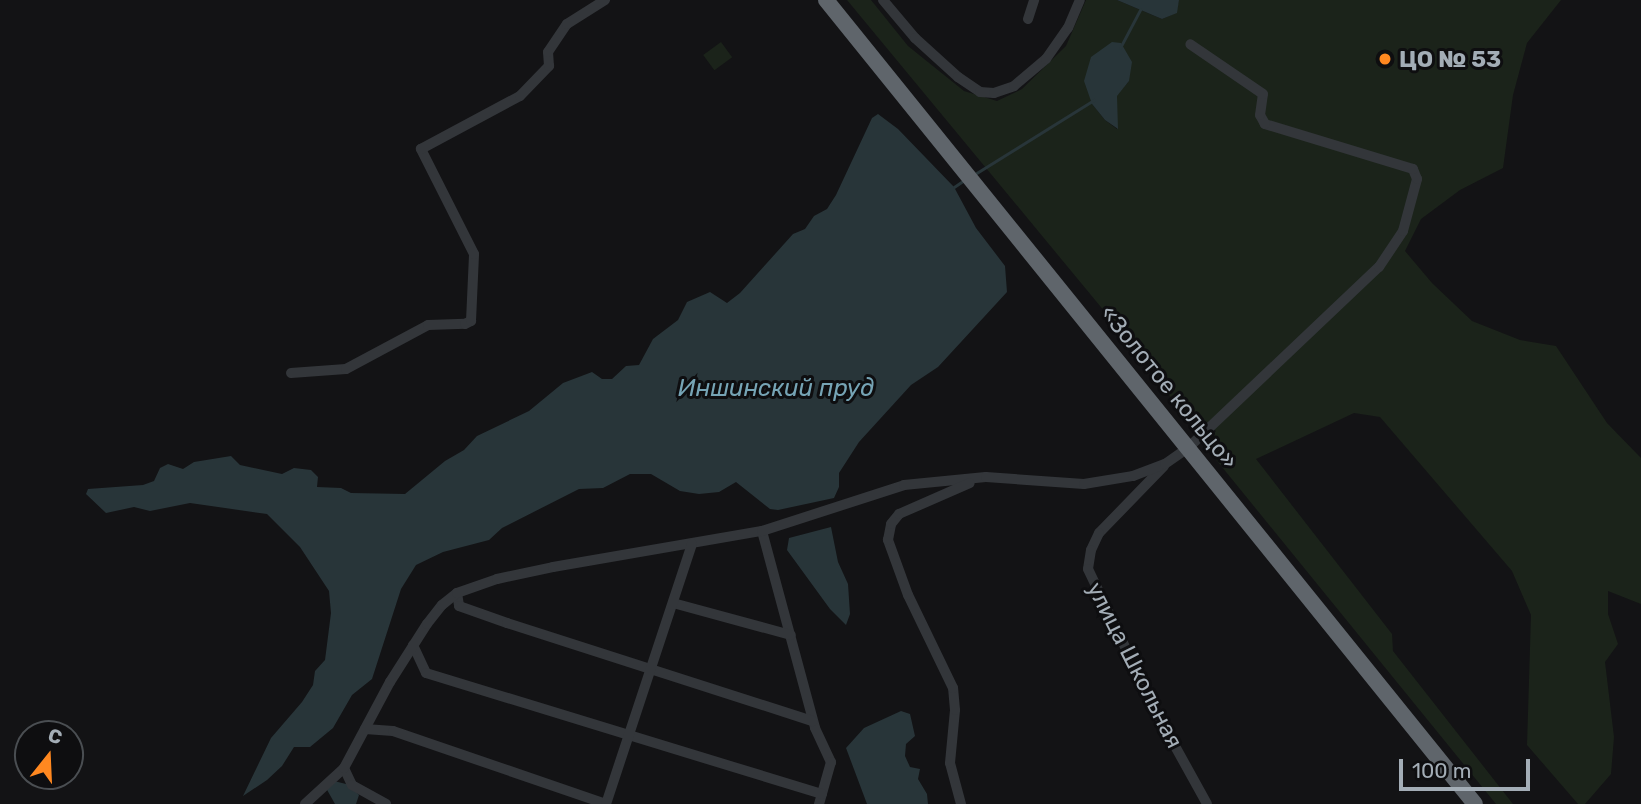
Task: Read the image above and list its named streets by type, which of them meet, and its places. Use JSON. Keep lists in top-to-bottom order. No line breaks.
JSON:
{"streets":{"highway":["«Золотое кольцо»"],"street":["улица Школьная"]},"water":["Иншинский пруд"],"places":["ЦО № 53"],"scale_bar":"100 m","north":"top"}
